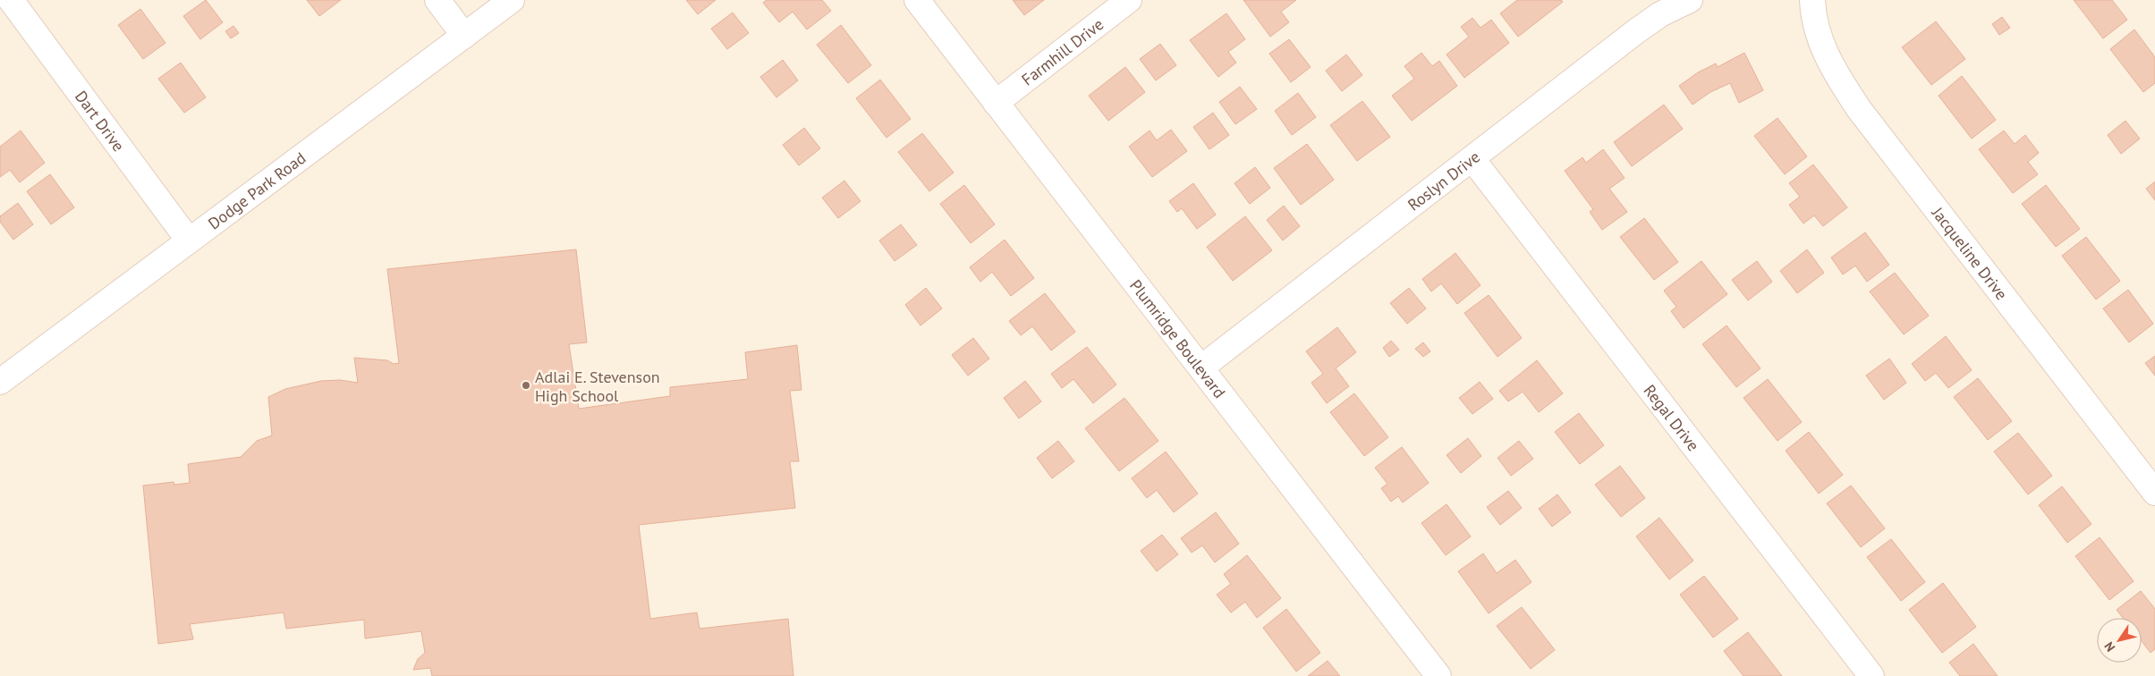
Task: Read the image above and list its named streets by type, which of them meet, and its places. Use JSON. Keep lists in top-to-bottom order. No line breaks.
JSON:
{"streets":{"street":["Farmhill Drive","Dart Drive","Roslyn Drive","Dodge Park Road","Jacqueline Drive","Plumridge Boulevard","Regal Drive"]},"crossings":[["Farmhill Drive","Plumridge Boulevard"],["Dart Drive","Dodge Park Road"],["Roslyn Drive","Plumridge Boulevard"],["Roslyn Drive","Regal Drive"]],"places":["Adlai E. Stevenson High School"],"north":"bottom left"}
